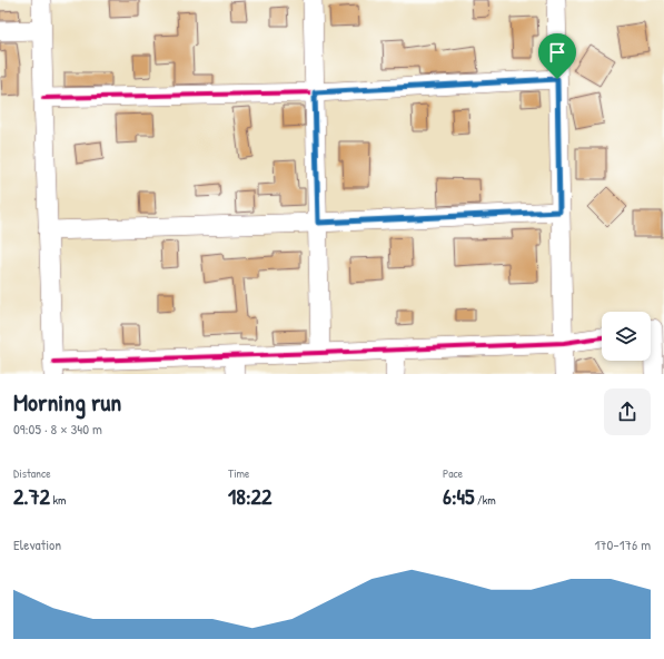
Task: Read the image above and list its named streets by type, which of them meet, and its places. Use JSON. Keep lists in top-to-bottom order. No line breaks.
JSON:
{"page":{"heading":["Morning run","09:05 · 8 × 340 m"],"stats":[["Distance","2.72 km"],["Time","18:22"],["Pace","6:45 /km"]],"chart":["Elevation","170–176 m"]}}
